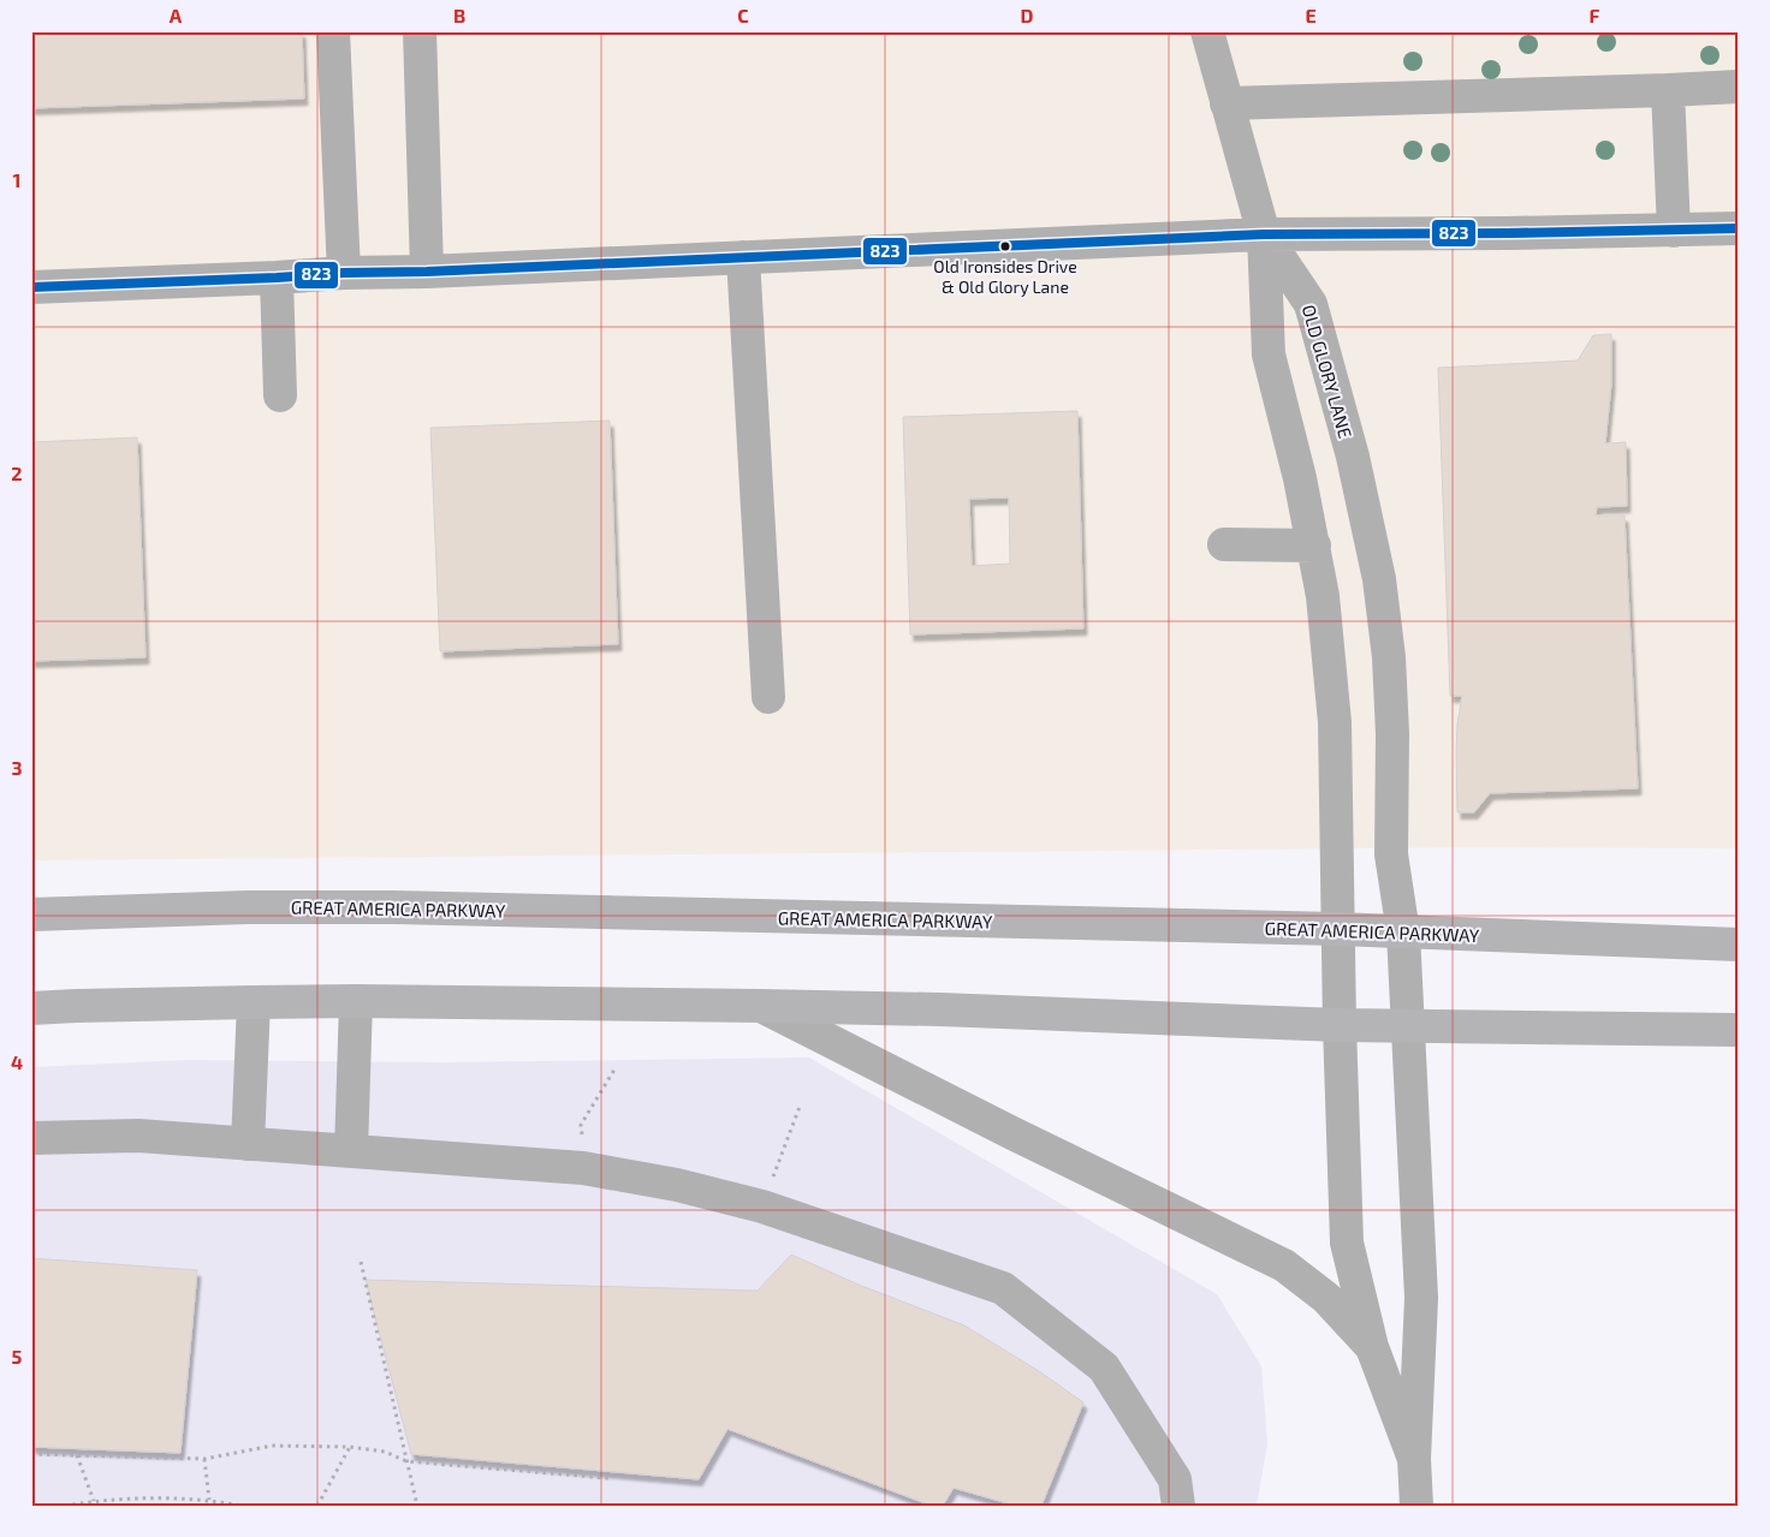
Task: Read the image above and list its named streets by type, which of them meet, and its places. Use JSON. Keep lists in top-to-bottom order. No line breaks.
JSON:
{"streets":{"main road":["GREAT AMERICA PARKWAY"],"street":["OLD GLORY LANE"]},"crossings":[["OLD GLORY LANE","GREAT AMERICA PARKWAY"]],"places":["Old Ironsides Drive & Old Glory Lane"],"lines":["transit line 823"],"grid":{"columns":["A","B","C","D","E","F"],"rows":["1","2","3","4","5"]}}
